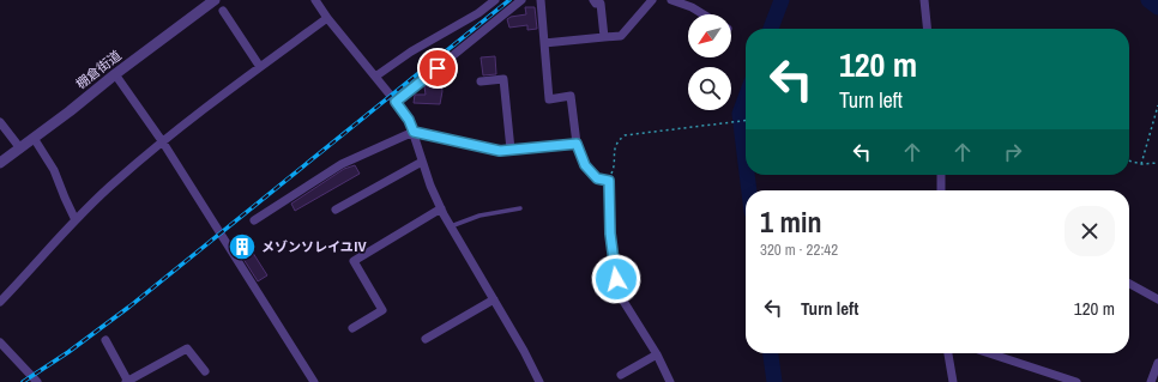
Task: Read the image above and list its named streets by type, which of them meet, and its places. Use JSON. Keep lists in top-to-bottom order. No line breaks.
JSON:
{"streets":{"street":["棚倉街道"]},"places":{"building":["メゾンソレイユⅣ"]},"north":"bottom left","page":{"turn":["120 m","Turn left"],"heading":["1 min","320 m · 22:42"],"list":[{"name":"Turn left","value":"120 m"}]}}
